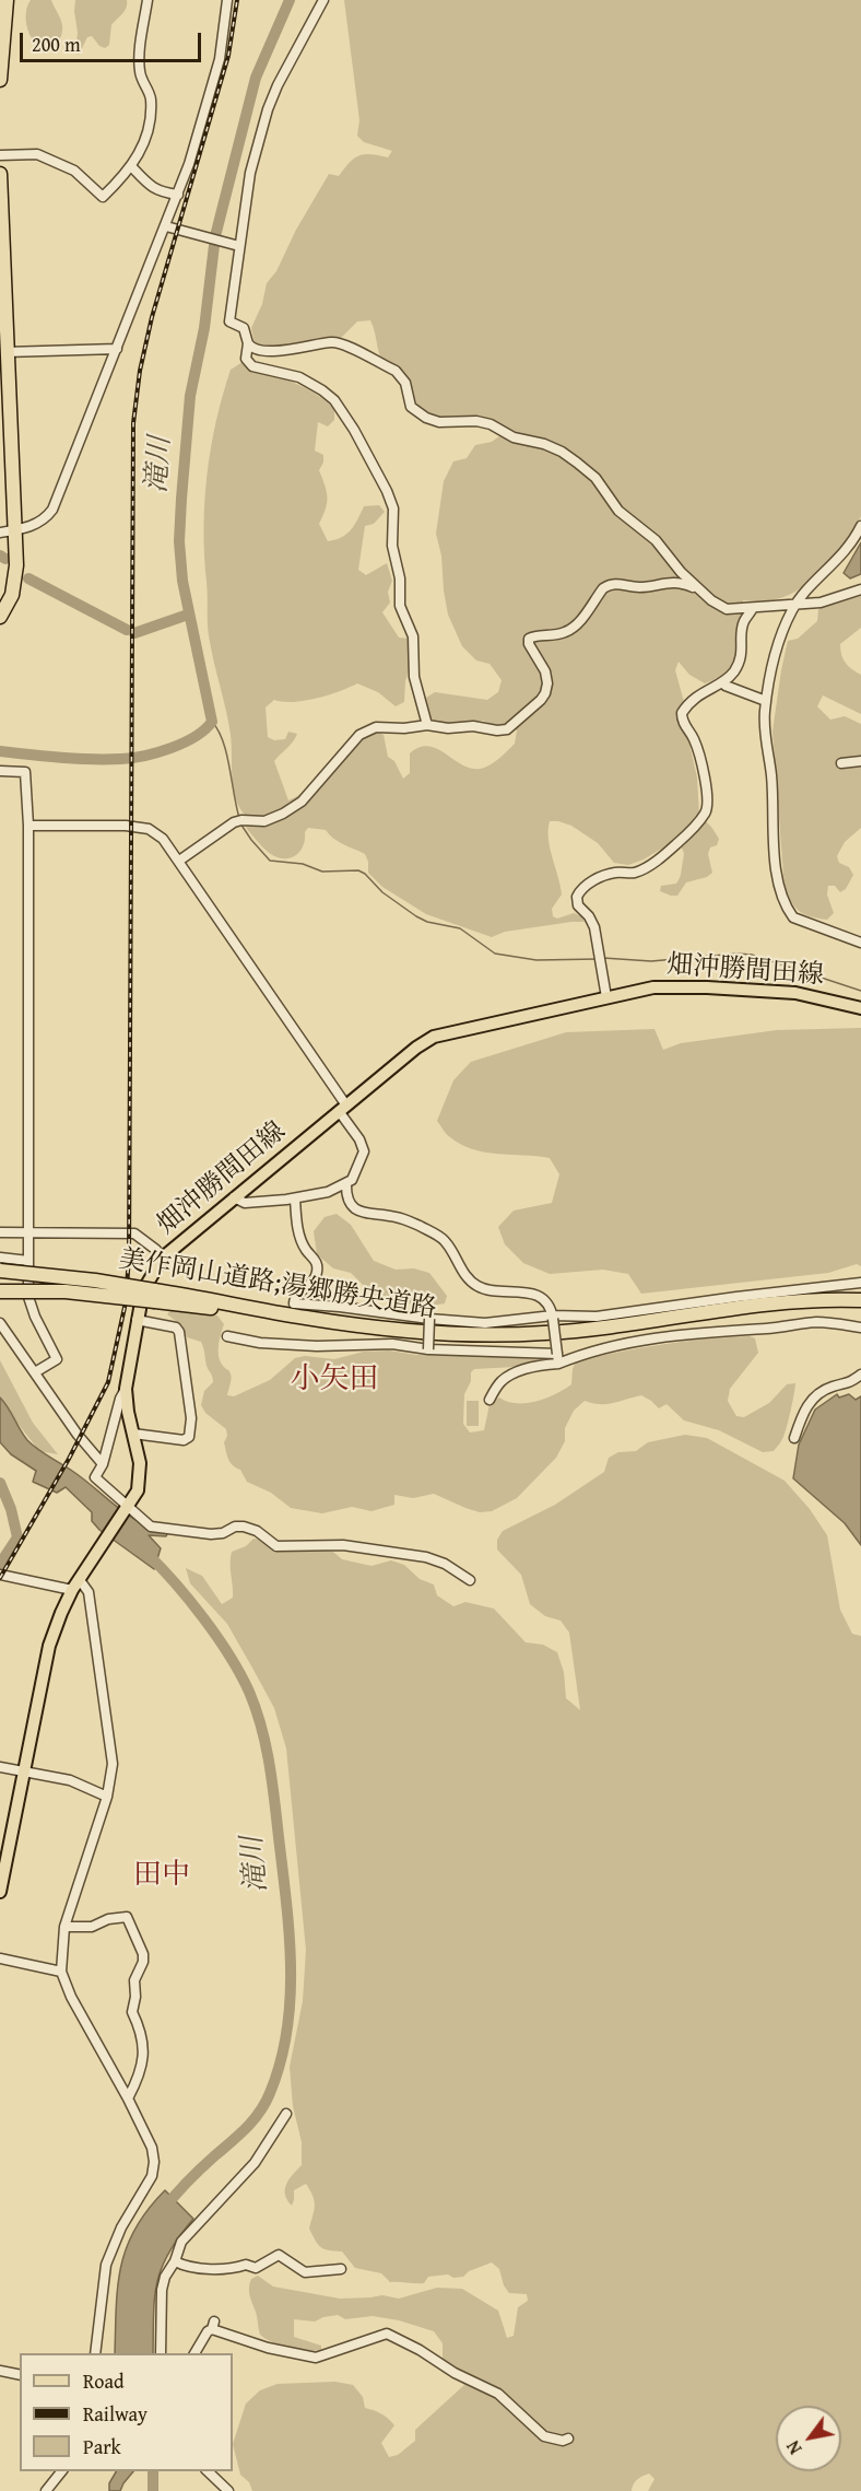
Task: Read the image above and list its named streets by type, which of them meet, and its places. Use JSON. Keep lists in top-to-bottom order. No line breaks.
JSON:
{"streets":{"highway":["美作岡山道路;湯郷勝央道路"],"main road":["畑沖勝間田線"]},"districts":["小矢田","田中"],"water":["滝川"],"legend":["Road","Railway","Park"],"scale_bar":"200 m","north":"bottom left"}
